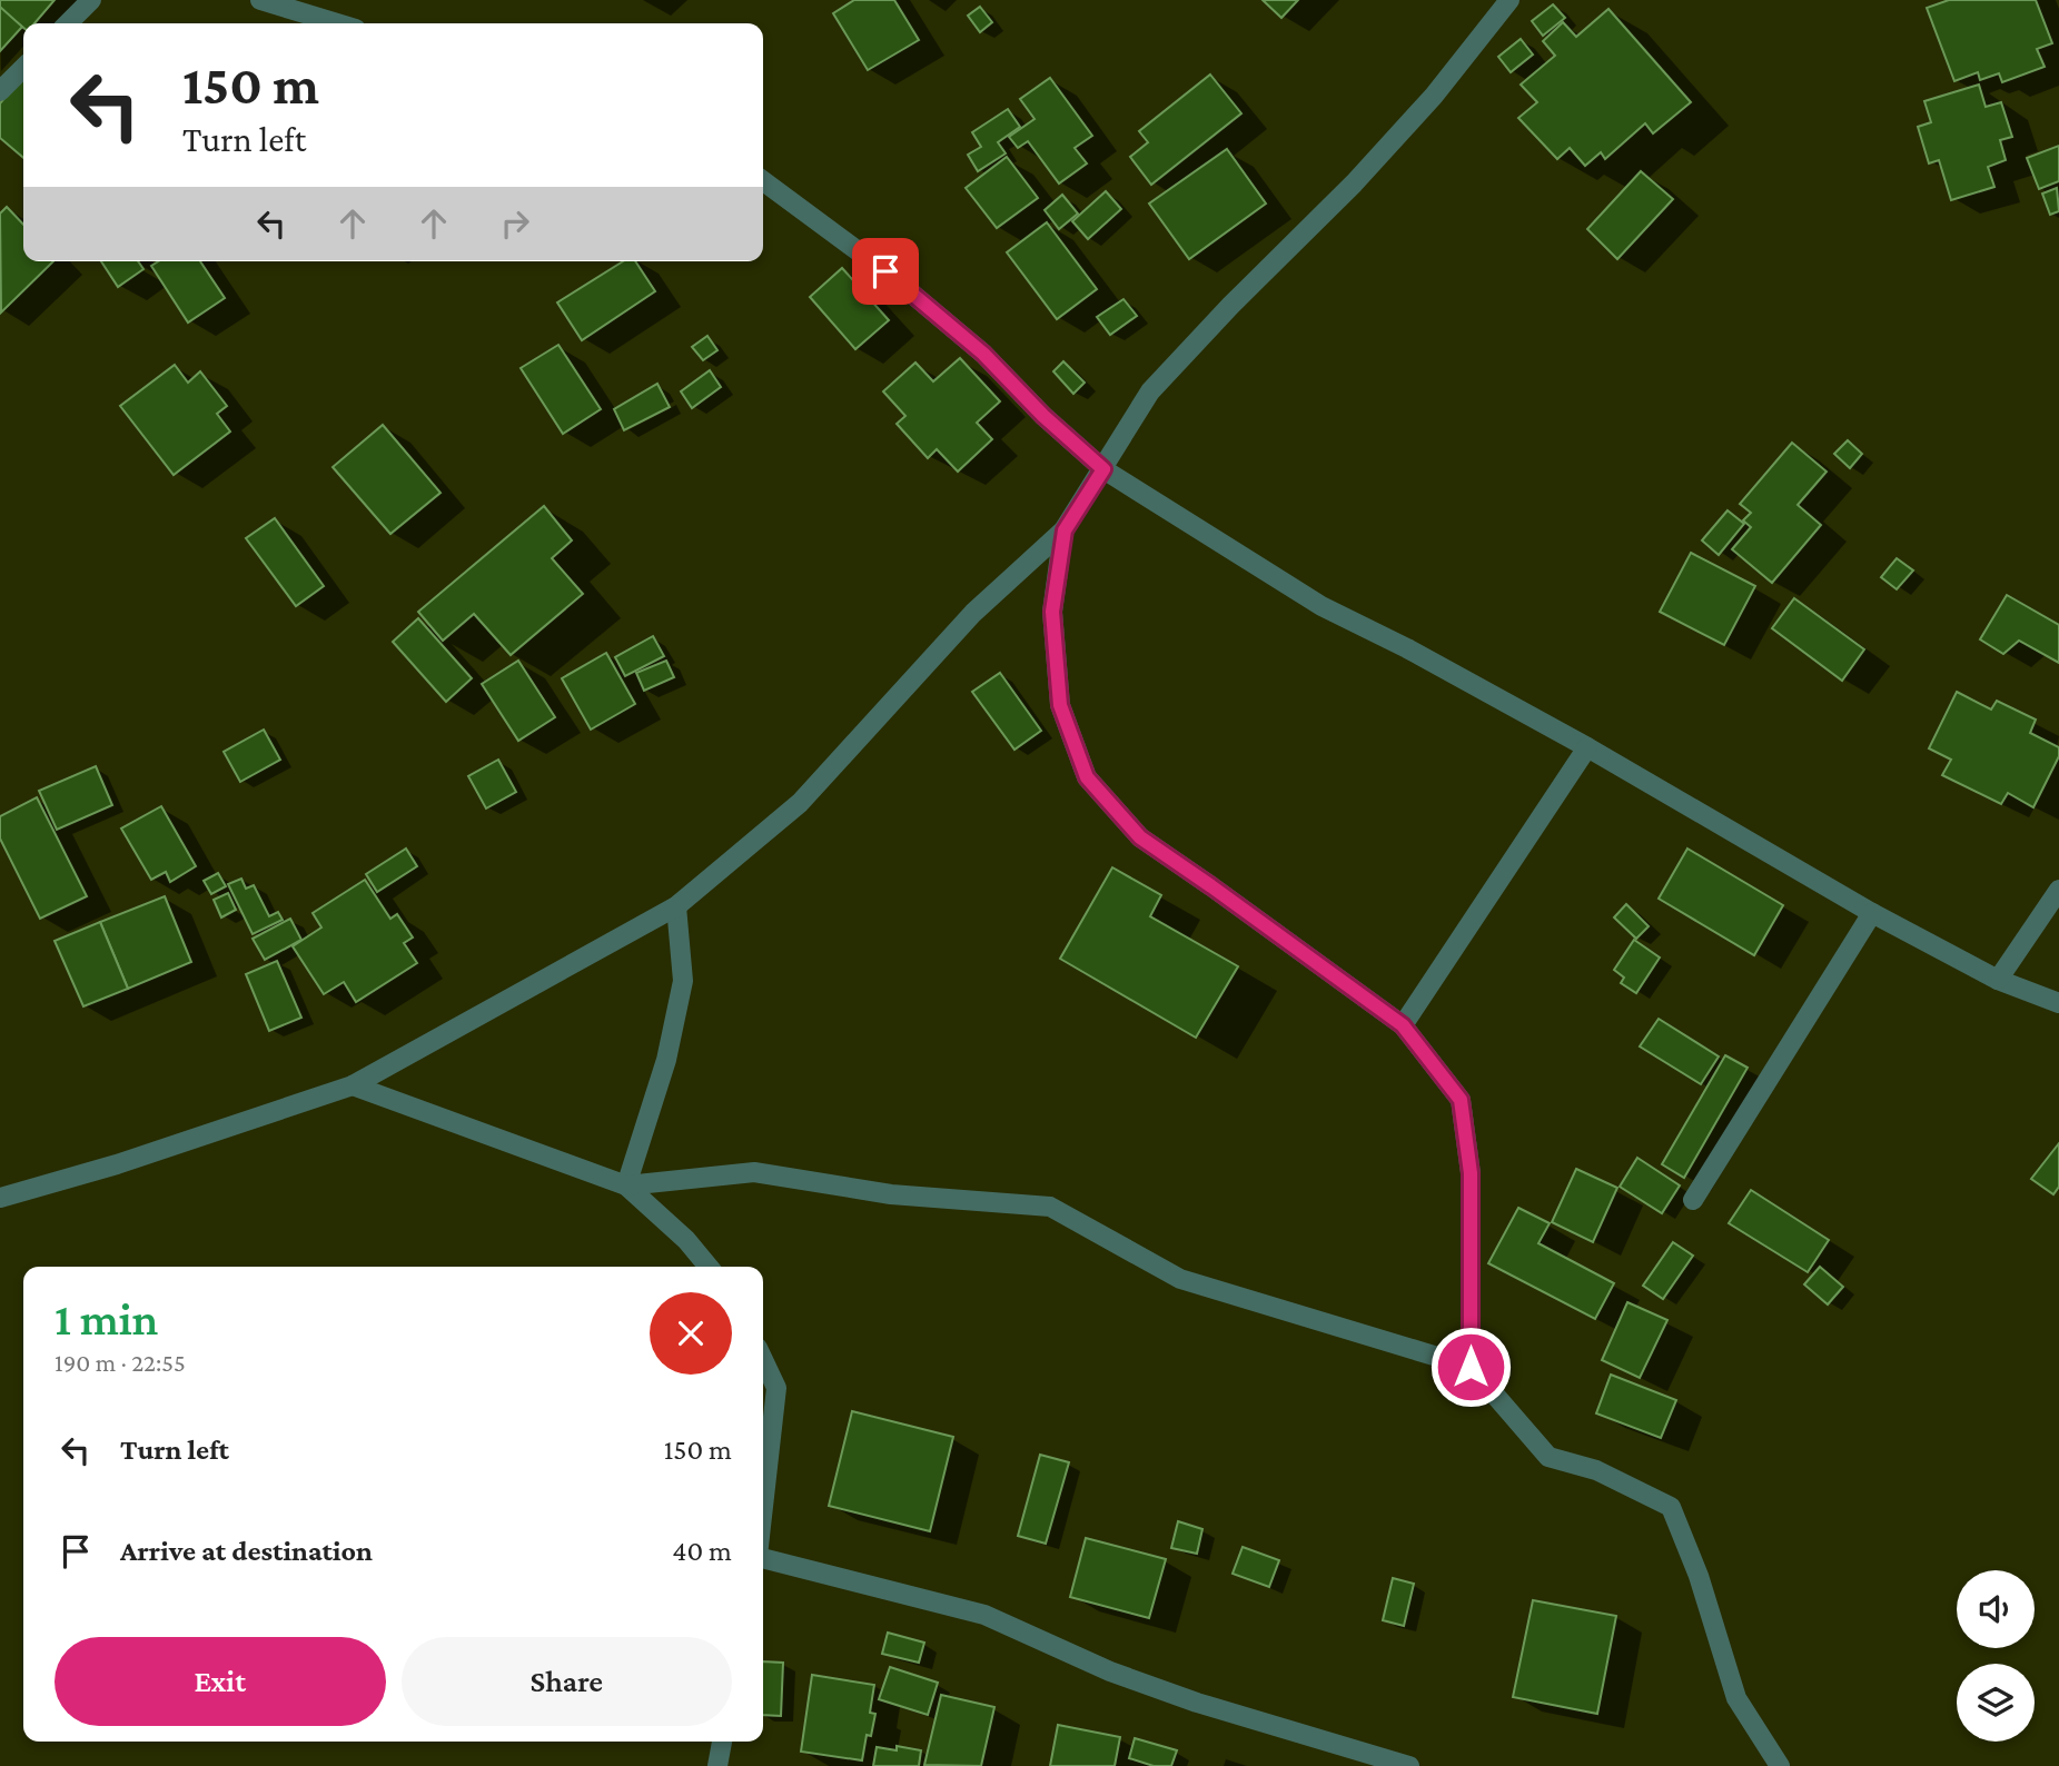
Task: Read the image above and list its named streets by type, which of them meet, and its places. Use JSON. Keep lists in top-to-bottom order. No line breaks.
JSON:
{"page":{"turn":["150 m","Turn left"],"heading":["1 min","190 m · 22:55"],"list":[{"name":"Turn left","value":"150 m"},{"name":"Arrive at destination","value":"40 m"}],"buttons":["Exit","Share"]}}
